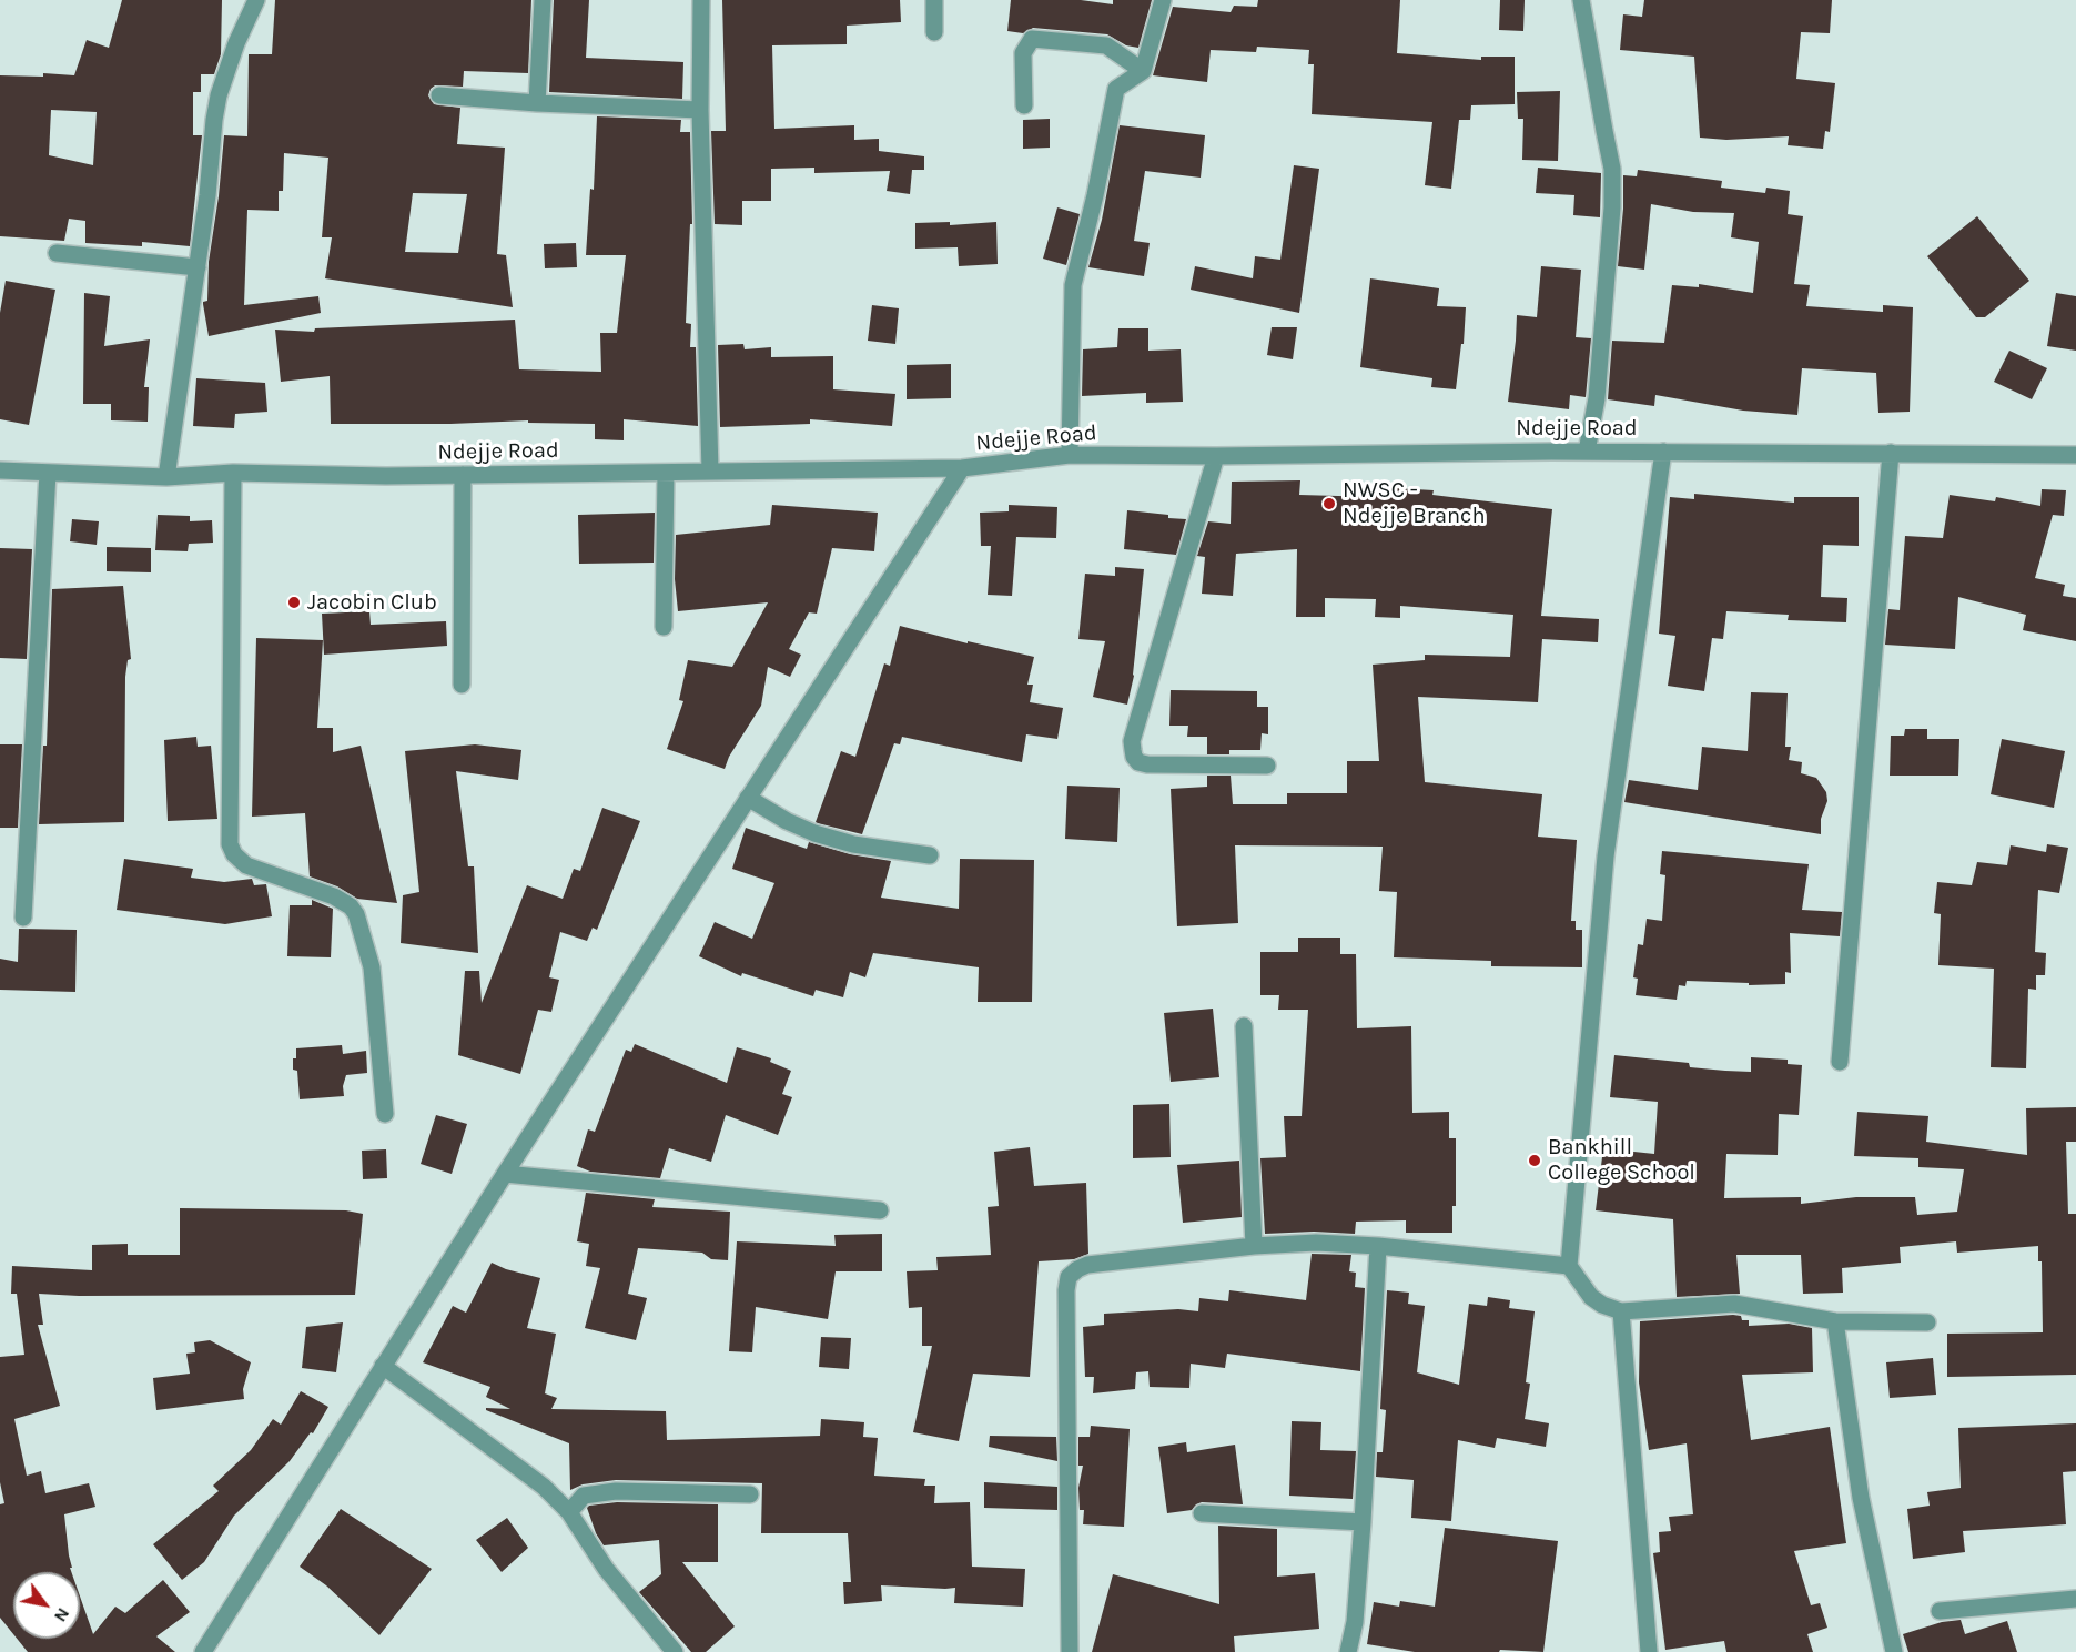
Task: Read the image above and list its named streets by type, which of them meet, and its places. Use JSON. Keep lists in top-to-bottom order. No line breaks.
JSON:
{"streets":{"street":["Ndejje Road"]},"places":["NWSC - Ndejje Branch","Jacobin Club","Bankhill College School"],"north":"bottom right"}
